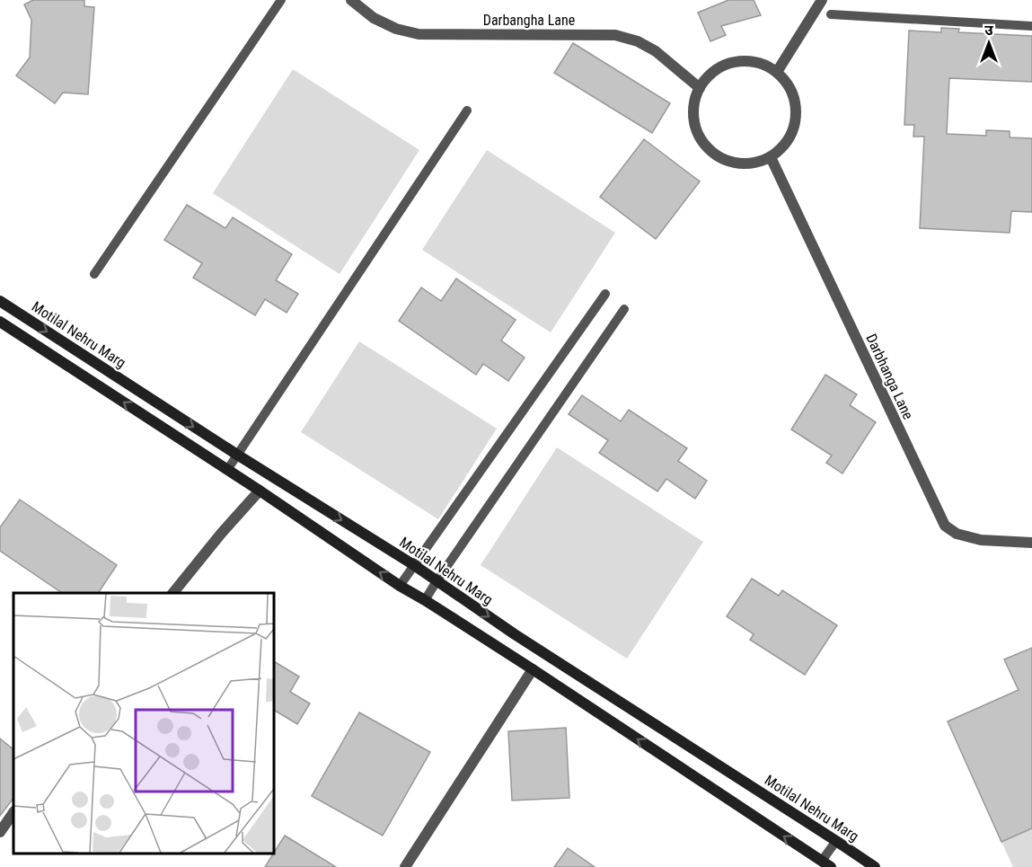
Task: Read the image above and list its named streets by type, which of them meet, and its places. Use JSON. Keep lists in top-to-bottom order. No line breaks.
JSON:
{"streets":{"main road":["Motilal Nehru Marg"],"street":["Darbangha Lane","Darbhanga Lane"]},"crossings":[["Darbangha Lane","Darbhanga Lane"]],"north":"top"}
